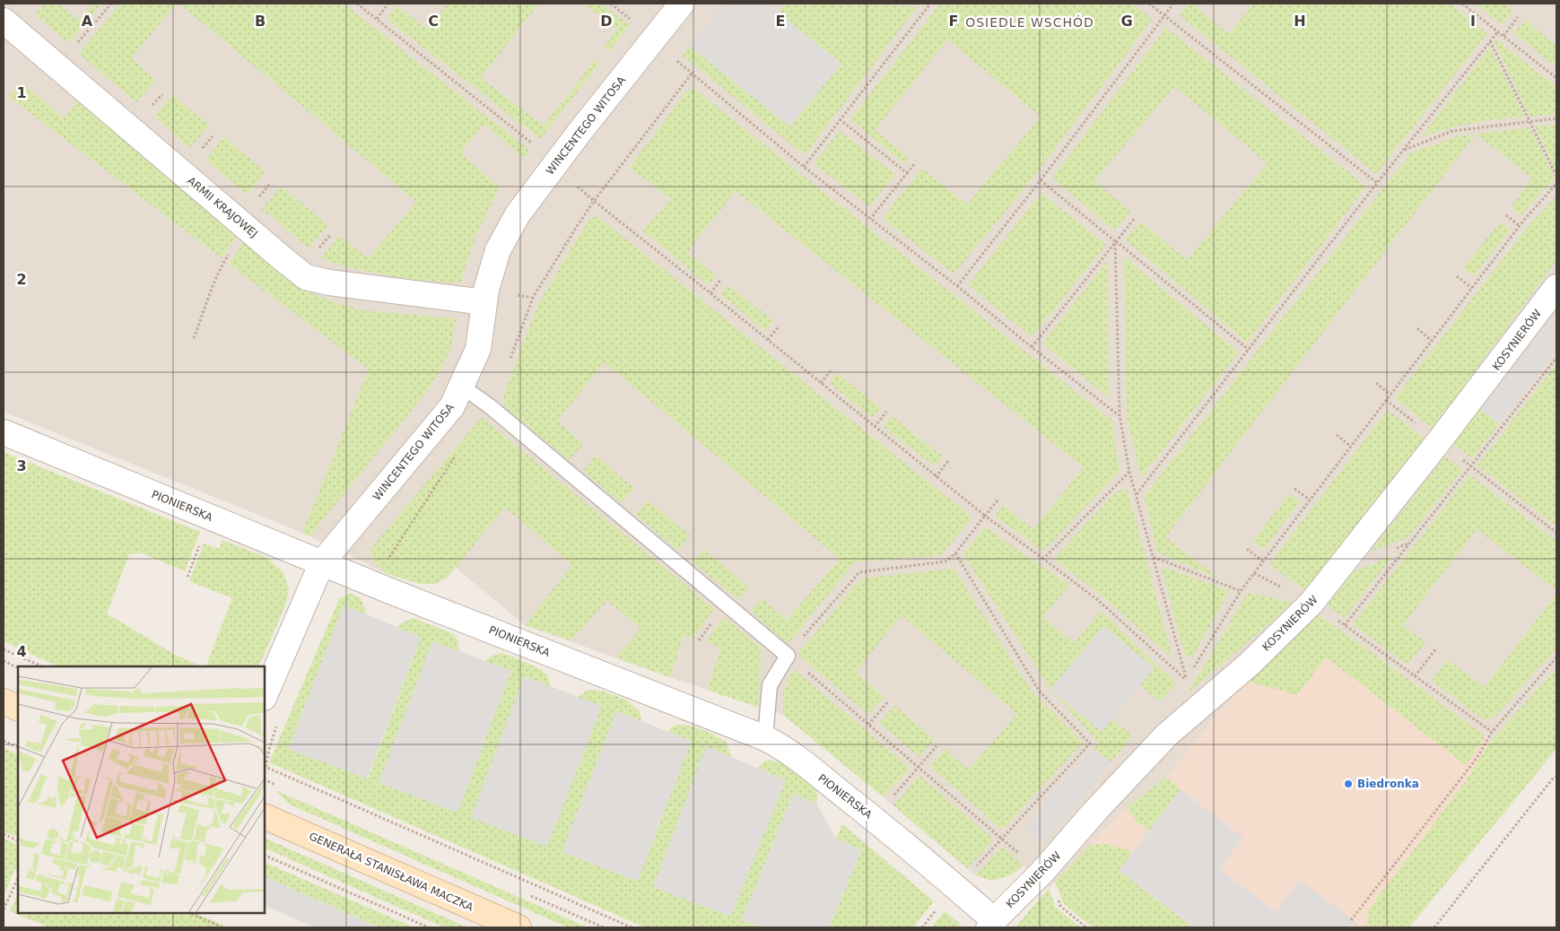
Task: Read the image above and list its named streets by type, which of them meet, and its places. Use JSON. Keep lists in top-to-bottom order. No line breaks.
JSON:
{"streets":{"street":["WINCENTEGO WITOSA","ARMII KRAJOWEJ","KOSYNIERÓW","PIONIERSKA","GENERAŁA STANISŁAWA MACZKA"]},"crossings":[["WINCENTEGO WITOSA","ARMII KRAJOWEJ"],["WINCENTEGO WITOSA","PIONIERSKA"],["KOSYNIERÓW","PIONIERSKA"]],"districts":["OSIEDLE WSCHÓD"],"places":["Biedronka"],"grid":{"columns":["A","B","C","D","E","F","G","H","I"],"rows":["1","2","3","4"]}}
